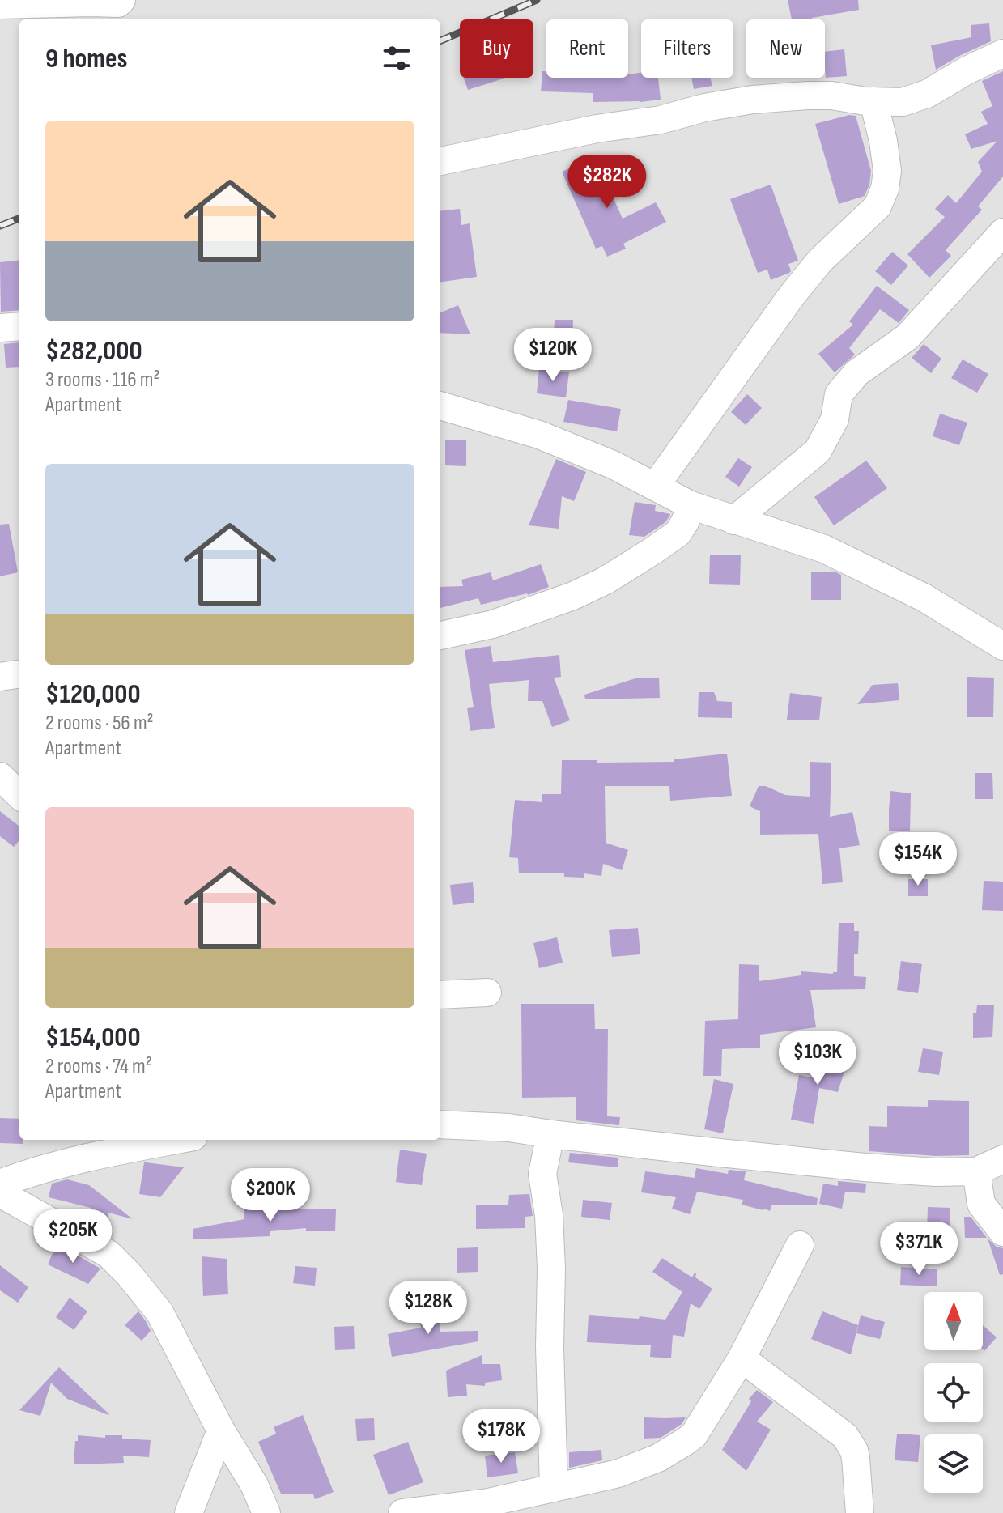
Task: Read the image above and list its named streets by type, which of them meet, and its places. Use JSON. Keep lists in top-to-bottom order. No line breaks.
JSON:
{"north":"top","page":{"chip":["Buy","Rent","Filters","New"],"heading":"9 homes","list":[{"name":"$282,000","note":"3 rooms · 116 m² · Apartment"},{"name":"$120,000","note":"2 rooms · 56 m² · Apartment"},{"name":"$154,000","note":"2 rooms · 74 m² · Apartment"}],"price":["$282K","$120K","$154K","$103K","$200K","$205K","$371K","$128K","$178K"]}}
